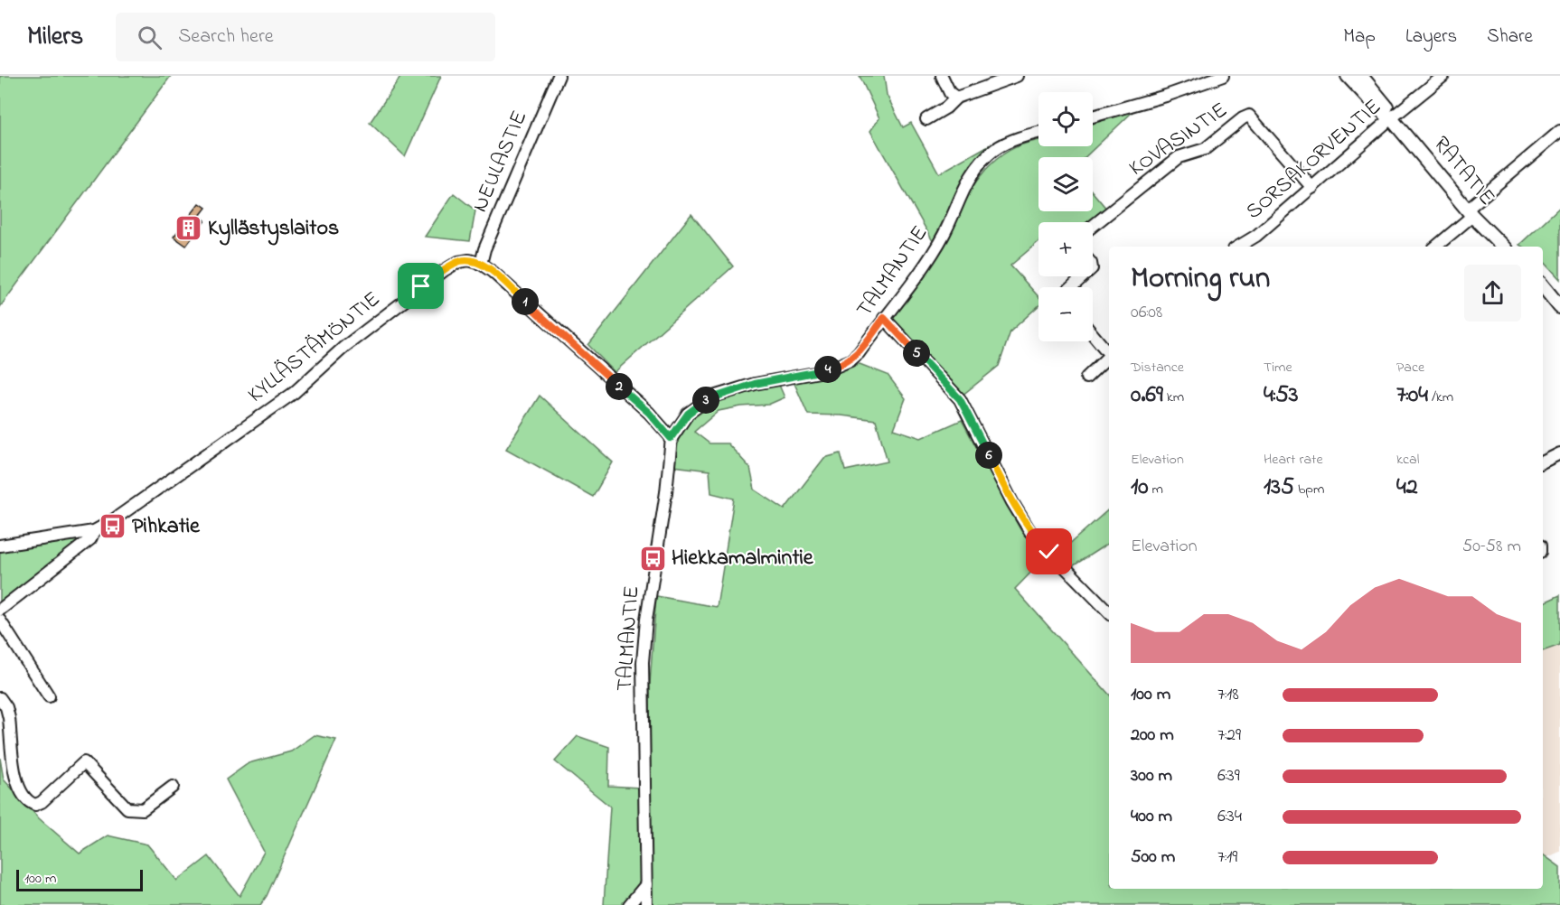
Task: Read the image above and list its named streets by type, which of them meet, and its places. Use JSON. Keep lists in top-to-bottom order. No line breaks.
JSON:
{"streets":{"street":["KOVASINTIE","SORSAKORVENTIE","NEULASTIE","RATATIE","TALMANTIE","KYLLÄSTÄMÖNTIE"]},"crossings":[["KOVASINTIE","SORSAKORVENTIE"],["SORSAKORVENTIE","RATATIE"],["NEULASTIE","KYLLÄSTÄMÖNTIE"]],"places":{"building":["Kyllästyslaitos"],"bus stop":["Pihkatie","Hiekkamalmintie"]},"scale_bar":"100 m","page":{"header":"Milers","search":"Search here","nav":["Map","Layers","Share"],"map_buttons":["+","−"],"heading":["Morning run","06:08"],"pins":["1","5","4","2","3","6"],"stats":[["Distance","0.69 km"],["Time","4:53"],["Pace","7:04 /km"],["Elevation","10 m"],["Heart rate","135 bpm"],["kcal","42"]],"chart":["Elevation","50–58 m"],"list":[{"name":"100 m","note":"7:18"},{"name":"200 m","note":"7:29"},{"name":"300 m","note":"6:39"},{"name":"400 m","note":"6:34"},{"name":"500 m","note":"7:19"}],"scale":"100 m"}}
